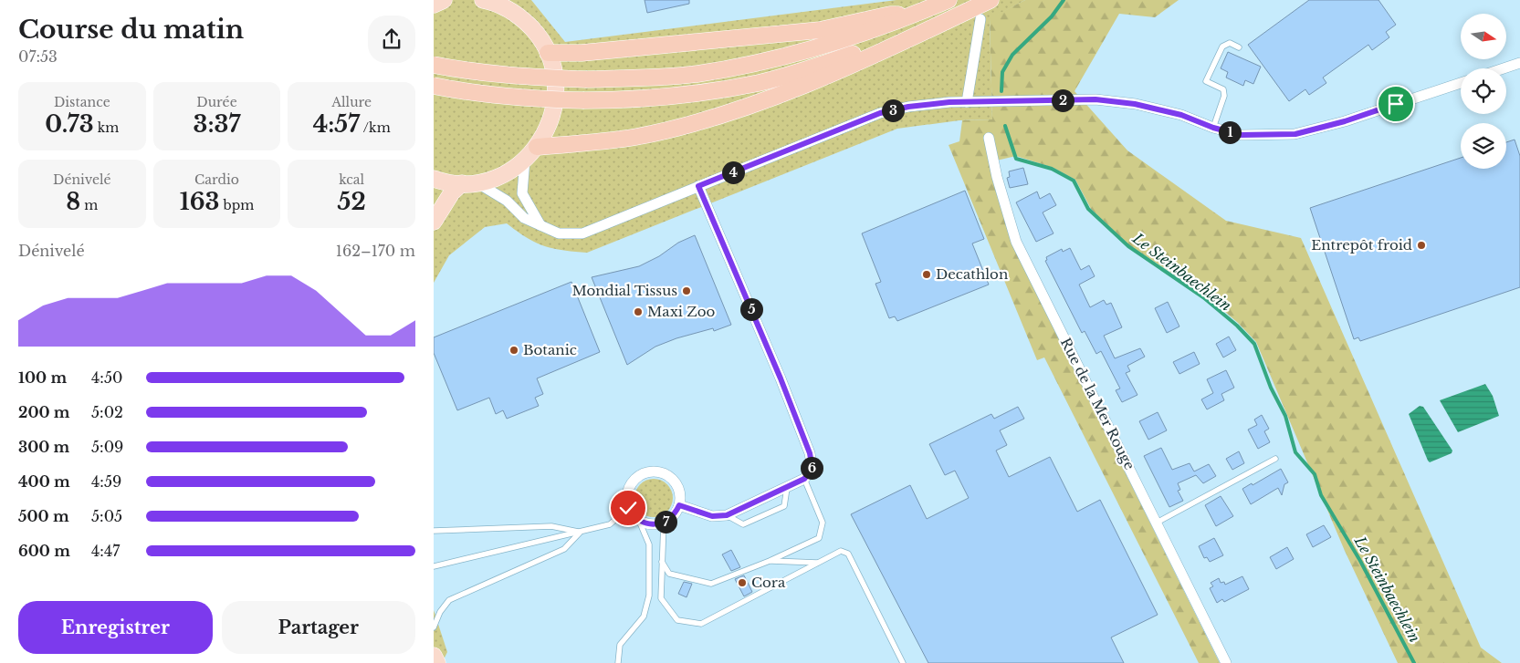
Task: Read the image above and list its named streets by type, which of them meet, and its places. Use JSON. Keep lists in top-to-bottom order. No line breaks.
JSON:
{"streets":{"street":["Rue de la Mer Rouge"]},"water":["Le Steinbaechlein"],"places":["Entrepôt froid","Decathlon","Mondial Tissus","Maxi Zoo","Botanic","Cora"],"north":"right","page":{"heading":["Course du matin","07:53"],"stats":[["Distance","0.73 km"],["Durée","3:37"],["Allure","4:57 /km"],["Dénivelé","8 m"],["Cardio","163 bpm"],["kcal","52"]],"pins":["2","3","1","4","5","6","7"],"chart":["Dénivelé","162–170 m"],"list":[{"name":"100 m","note":"4:50"},{"name":"200 m","note":"5:02"},{"name":"300 m","note":"5:09"},{"name":"400 m","note":"4:59"},{"name":"500 m","note":"5:05"},{"name":"600 m","note":"4:47"}],"buttons":["Enregistrer","Partager"]}}
